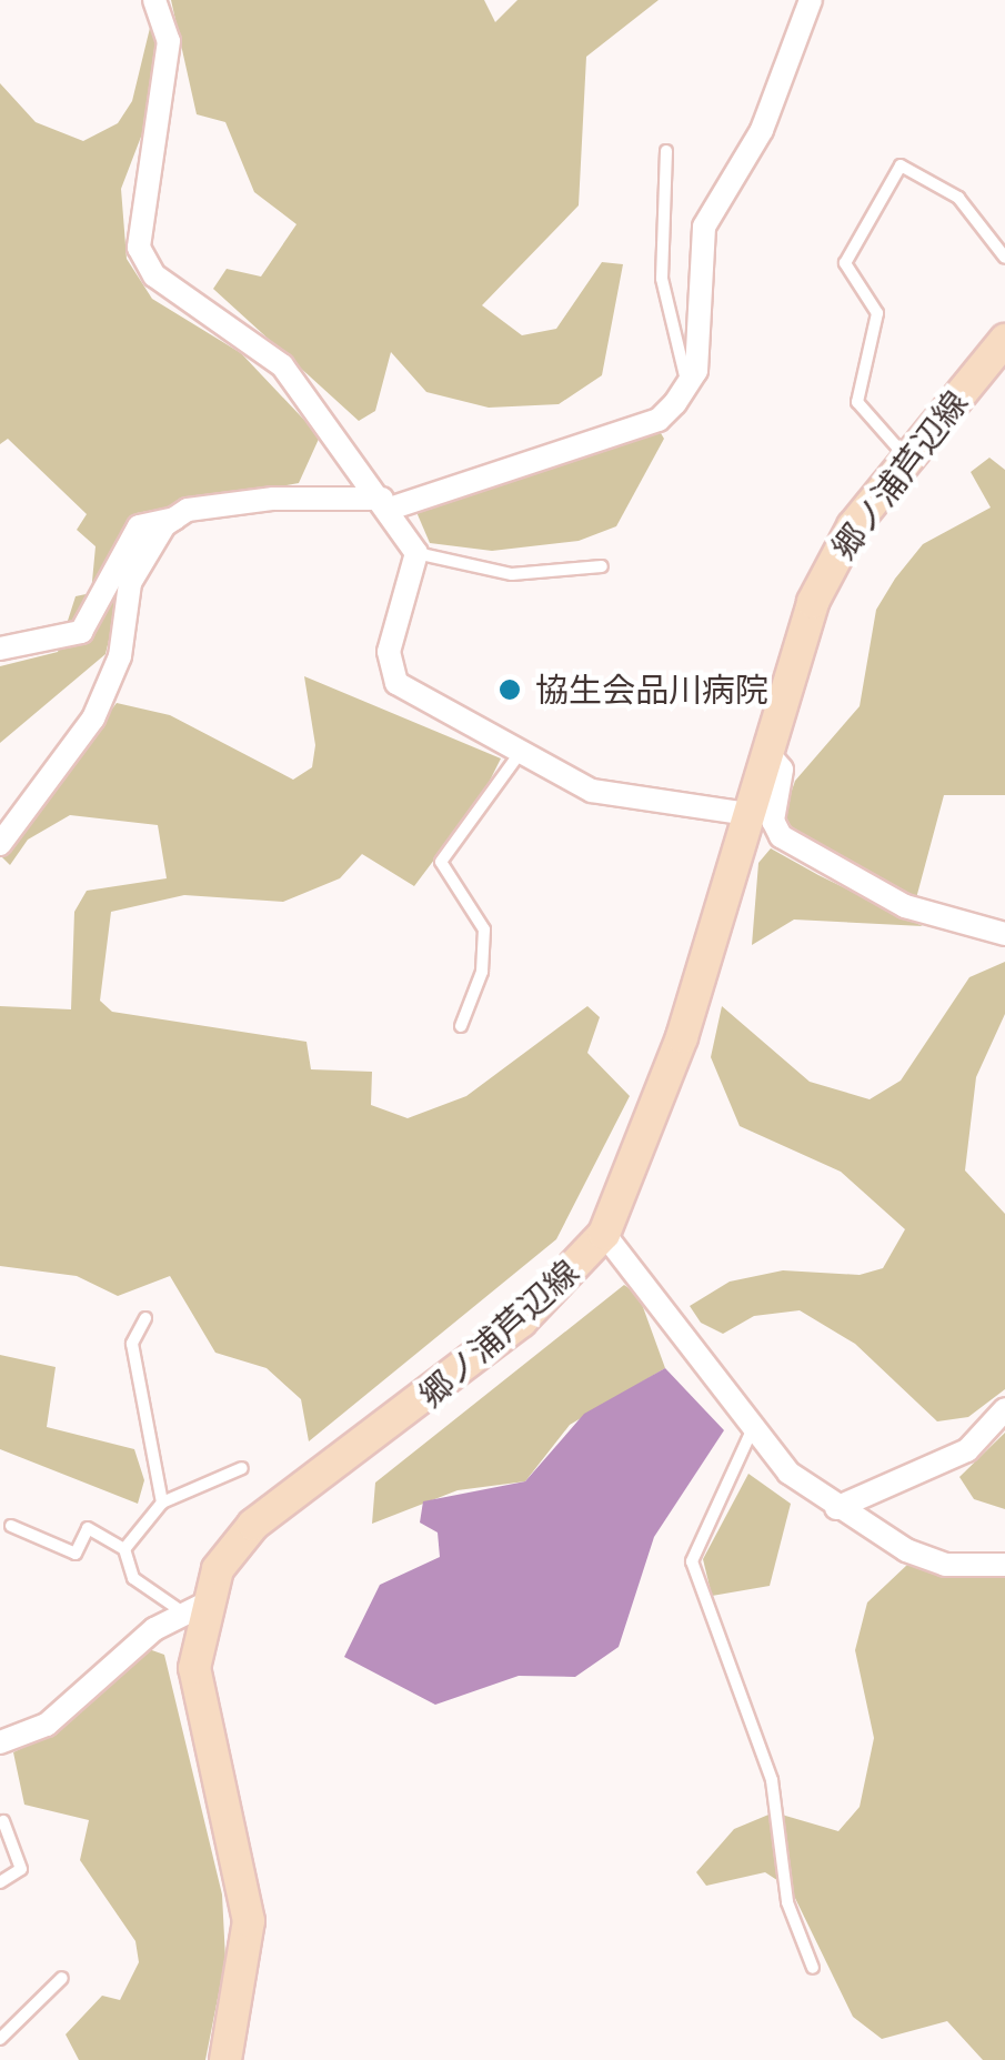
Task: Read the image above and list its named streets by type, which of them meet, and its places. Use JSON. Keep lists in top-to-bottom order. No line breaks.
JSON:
{"streets":{"main road":["郷ノ浦芦辺線"]},"places":["協生会品川病院"]}
